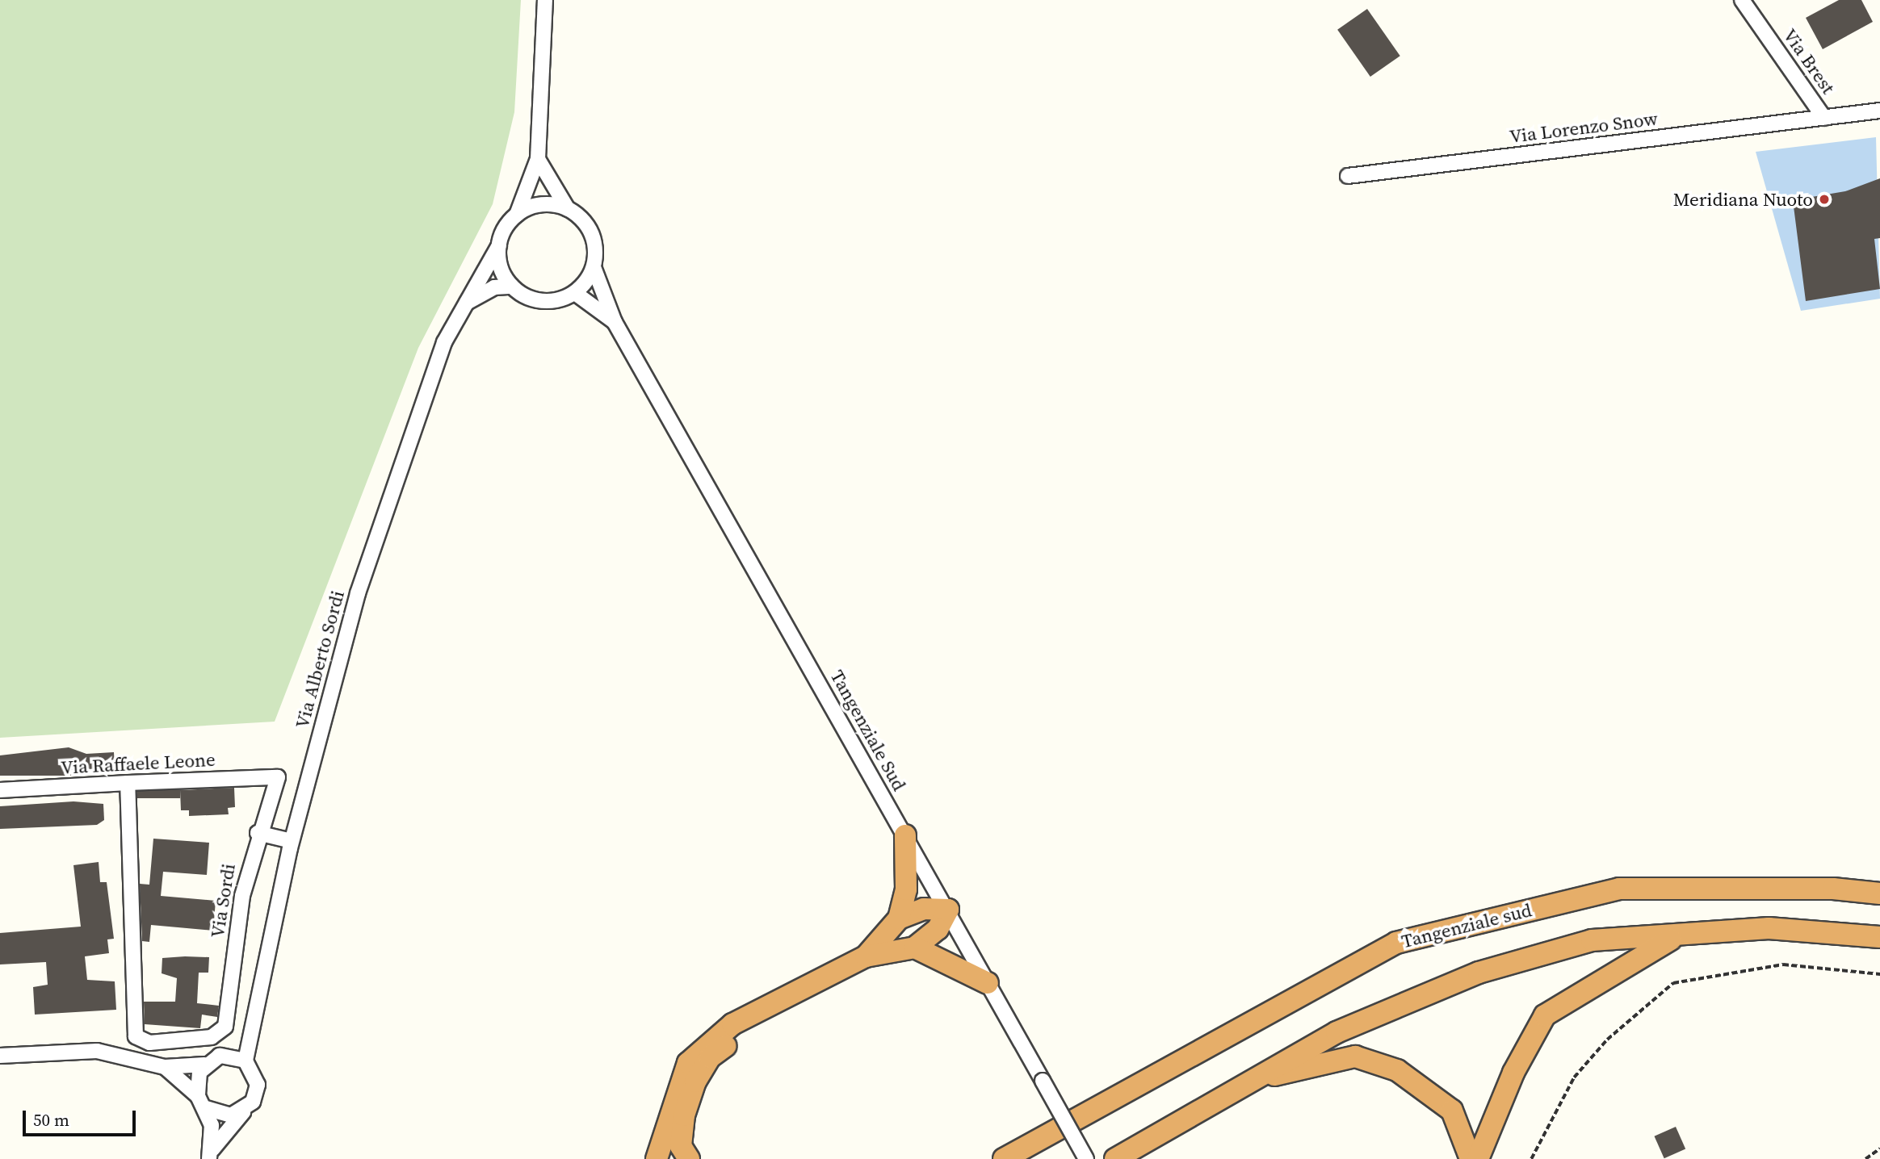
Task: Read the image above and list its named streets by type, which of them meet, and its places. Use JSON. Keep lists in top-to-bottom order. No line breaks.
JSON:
{"streets":{"highway":["Tangenziale sud"],"street":["Via Brest","Via Lorenzo Snow","Via Alberto Sordi","Tangenziale Sud","Via Raffaele Leone","Via Sordi"]},"crossings":[["Via Brest","Via Lorenzo Snow"],["Via Alberto Sordi","Tangenziale Sud"],["Via Raffaele Leone","Via Sordi"]],"places":["Meridiana Nuoto"],"scale_bar":"50 m"}
